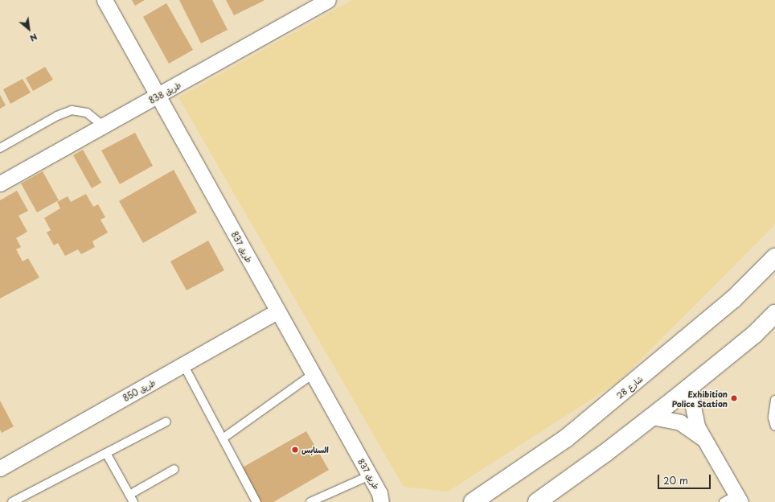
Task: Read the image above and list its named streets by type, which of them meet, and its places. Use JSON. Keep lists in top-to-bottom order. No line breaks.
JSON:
{"streets":{"main road":["شارع 28"],"street":["طريق 838","طريق 837","طريق 850"]},"crossings":[["طريق 838","طريق 837"],["طريق 837","طريق 850"]],"places":["Exhibition Police Station","السنابس"],"scale_bar":"20 m","north":"bottom right"}
